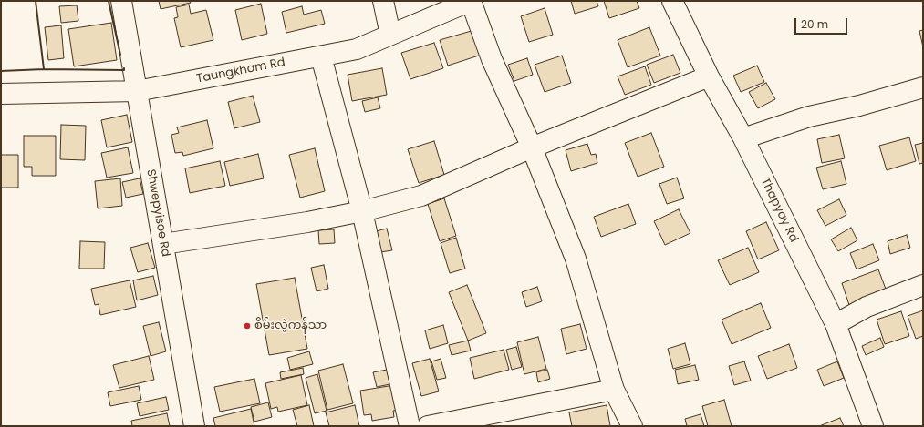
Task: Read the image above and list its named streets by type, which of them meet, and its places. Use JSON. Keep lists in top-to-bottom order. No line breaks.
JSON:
{"streets":{"street":["Taungkham Rd","Thapyay Rd","Shwepyisoe Rd"]},"crossings":[["Taungkham Rd","Shwepyisoe Rd"]],"places":["စိမ်းလဲ့ကန်သာ"],"scale_bar":"20 m"}
